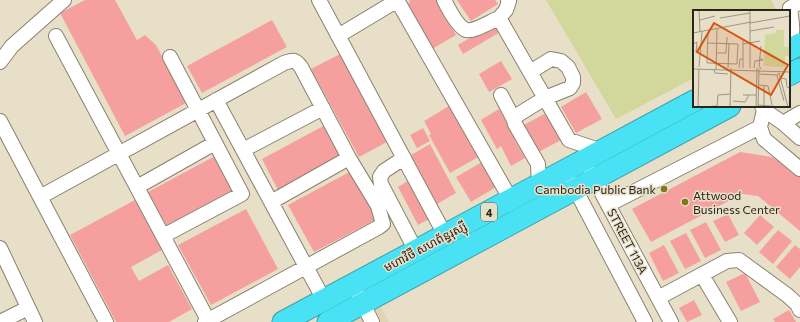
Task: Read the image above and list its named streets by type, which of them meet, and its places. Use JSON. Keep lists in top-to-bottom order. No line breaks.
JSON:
{"streets":{"highway":["4","មហាវិថី សហព័ន្ធរុស្ស៊ី"],"street":["STREET 113A"]},"crossings":[["STREET 113A","មហាវិថី សហព័ន្ធរុស្ស៊ី"]],"places":["Cambodia Public Bank","Attwood Business Center"]}
